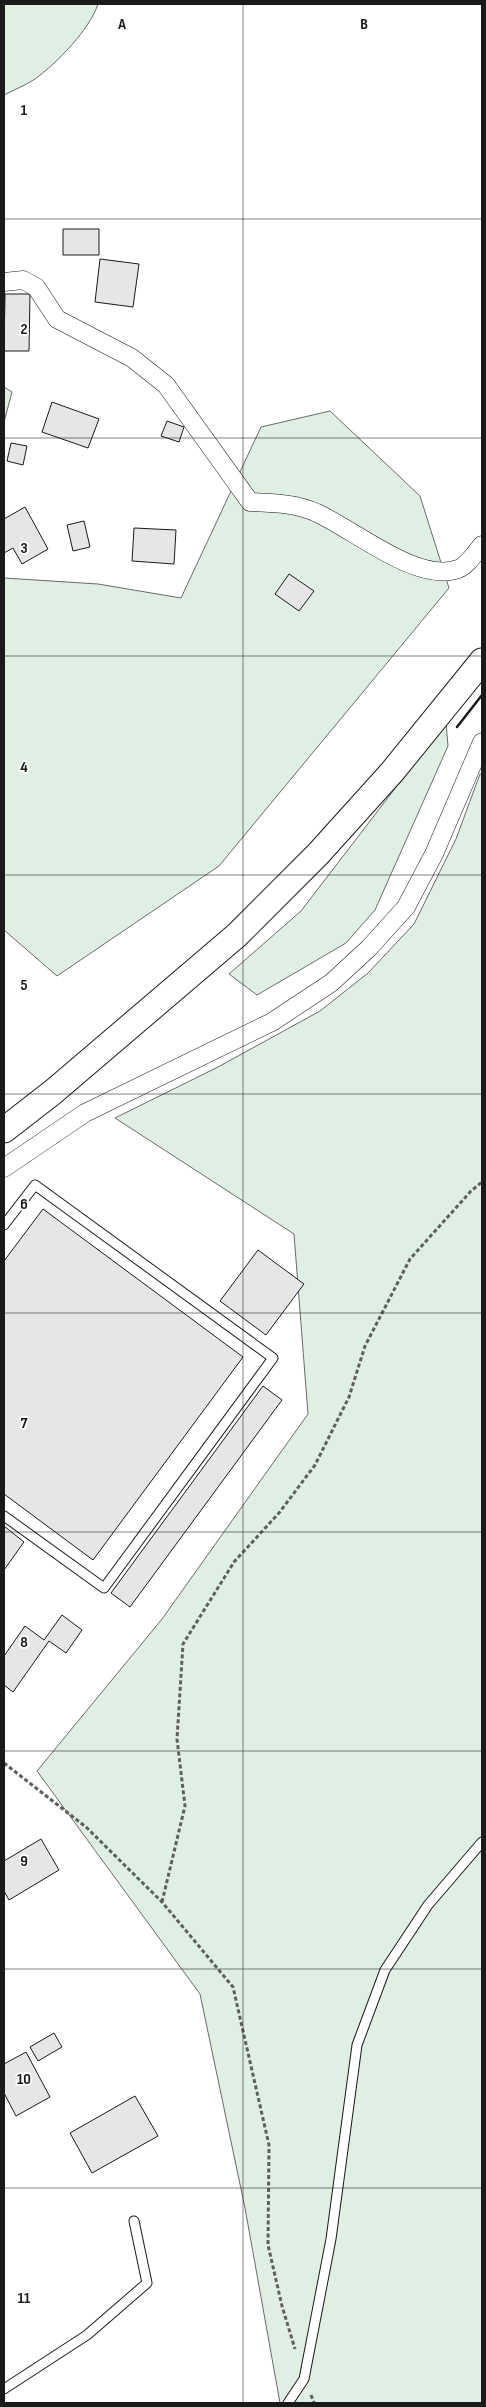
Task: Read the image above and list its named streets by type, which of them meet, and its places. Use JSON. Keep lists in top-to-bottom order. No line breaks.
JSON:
{"grid":{"columns":["A","B"],"rows":["1","2","3","4","5","6","7","8","9","10","11"]}}
